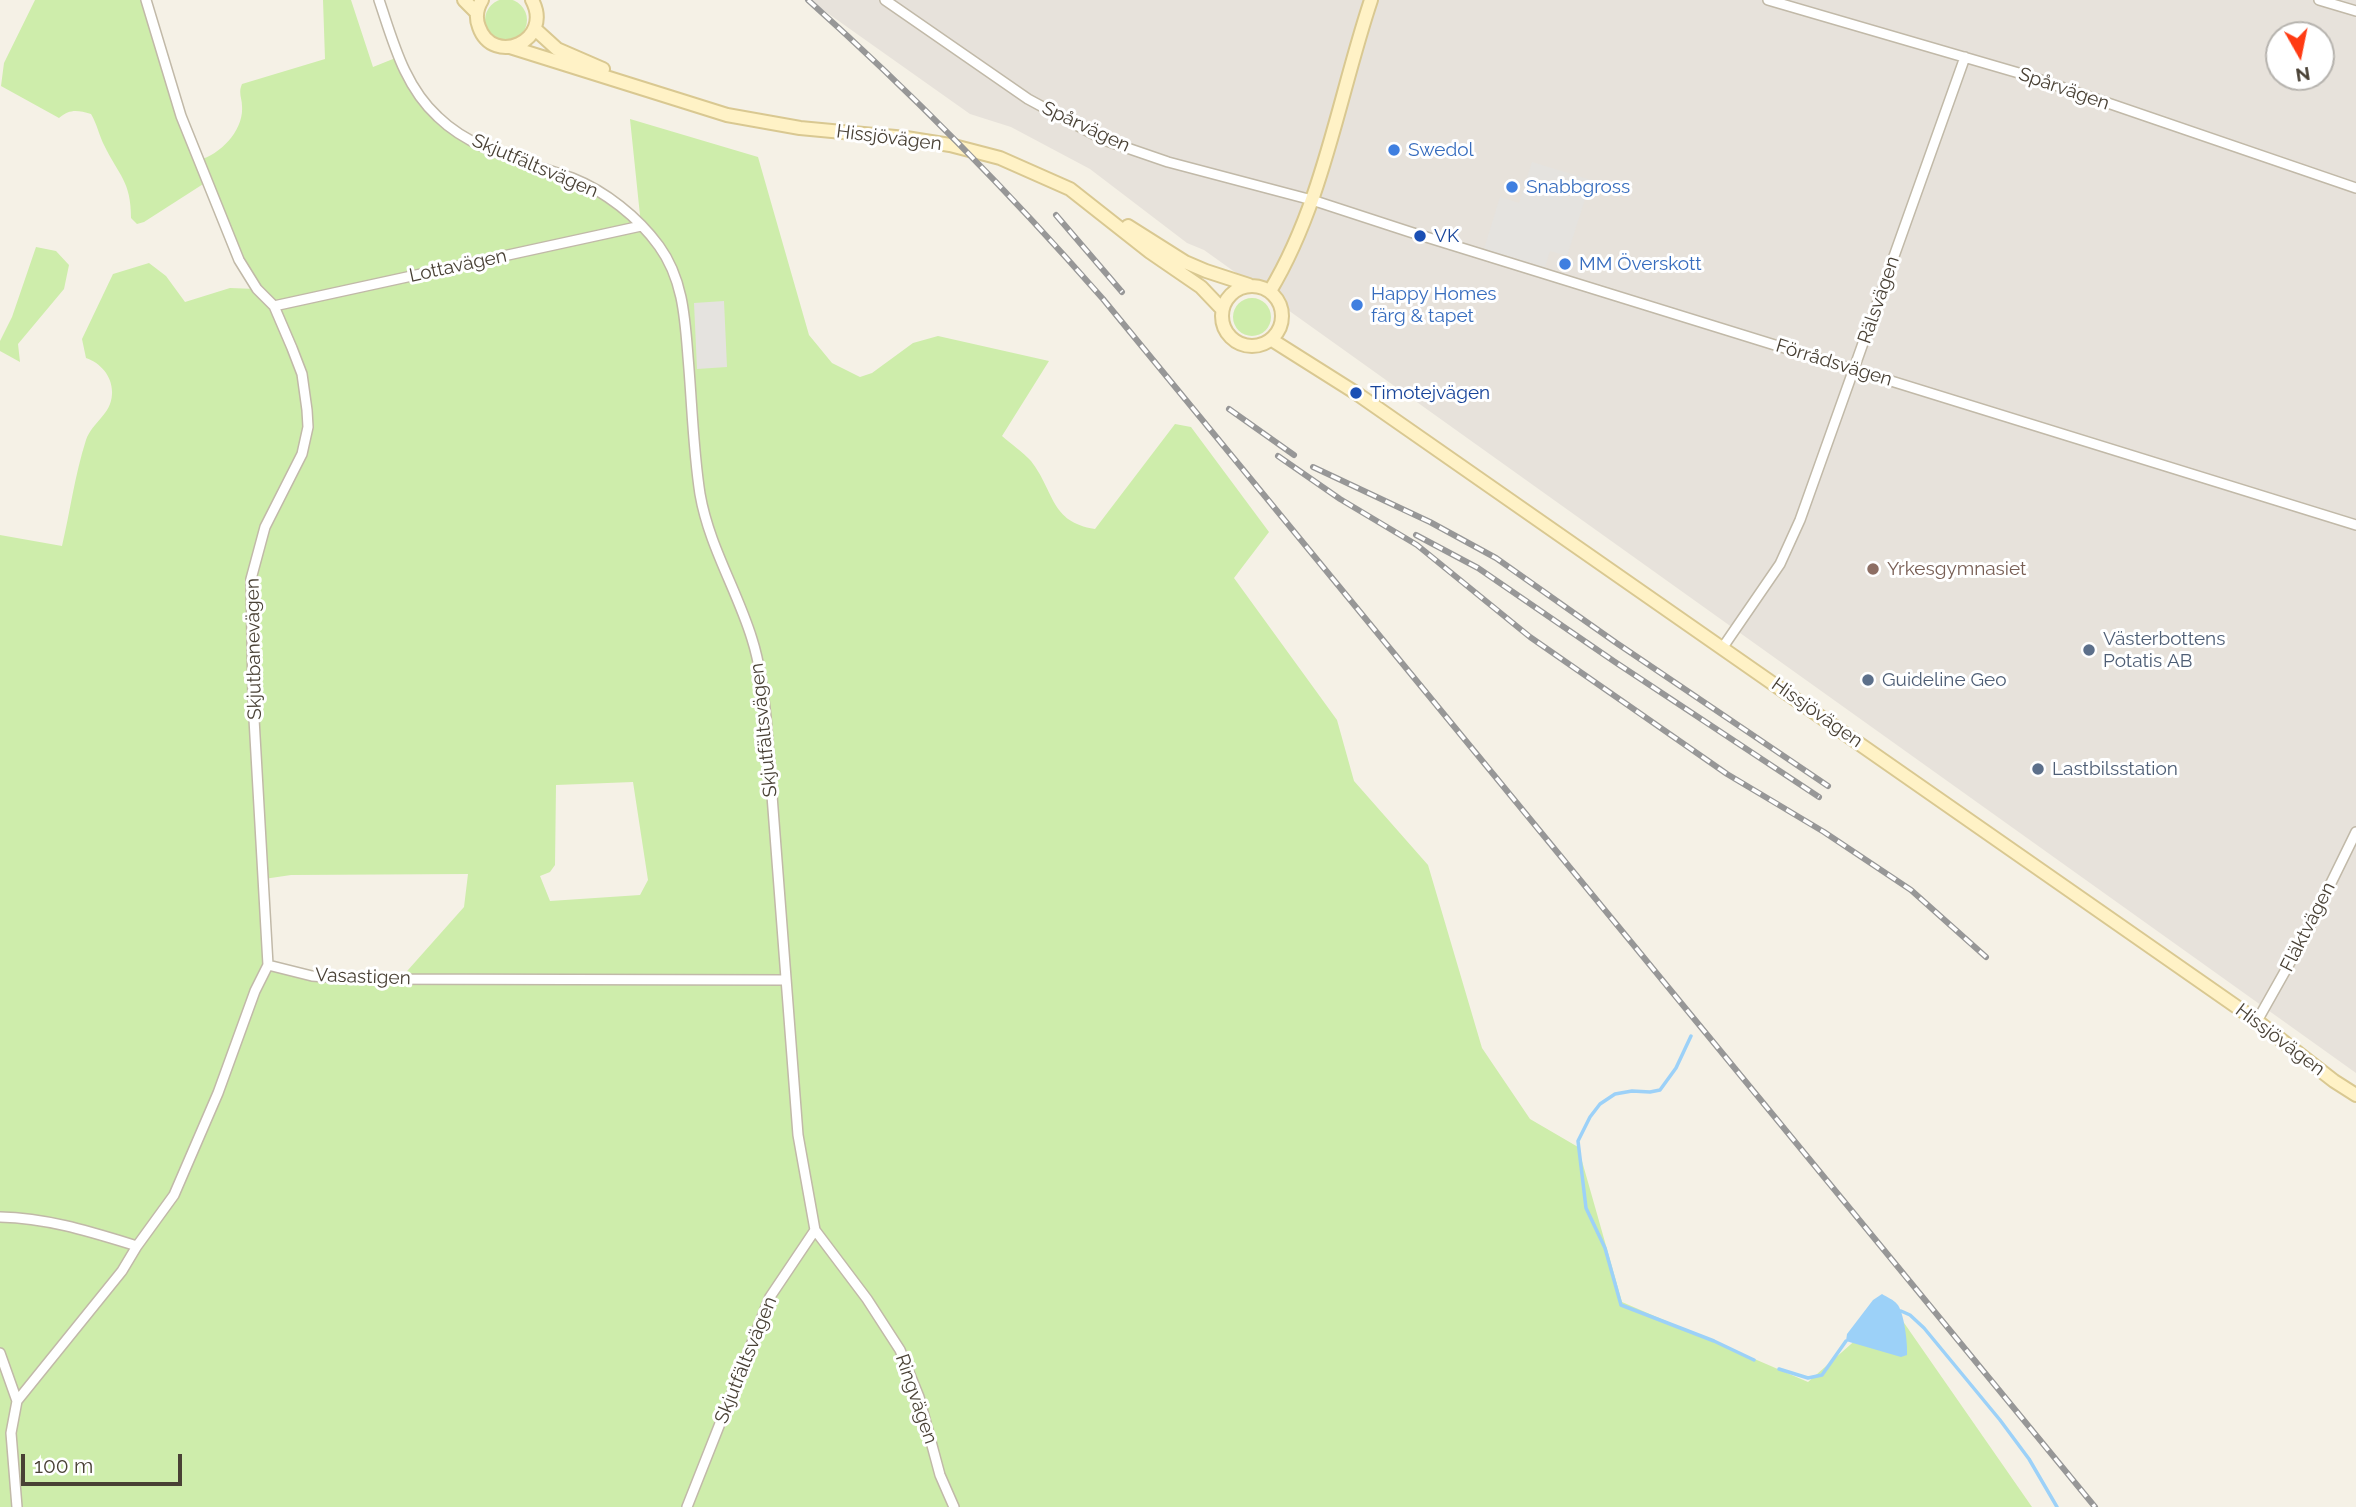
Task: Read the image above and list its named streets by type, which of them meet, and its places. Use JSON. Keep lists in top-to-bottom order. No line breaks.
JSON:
{"streets":{"main road":["Hissjövägen"],"street":["Spårvägen","Skjutfältsvägen","Lottavägen","Rälsvägen","Förrådsvägen","Skjutbanevägen","Fläktvägen","Vasastigen","Ringvägen"]},"crossings":[["Spårvägen","Rälsvägen"],["Spårvägen","Förrådsvägen"],["Hissjövägen","Rälsvägen"],["Hissjövägen","Fläktvägen"],["Skjutfältsvägen","Lottavägen"],["Skjutfältsvägen","Vasastigen"],["Skjutfältsvägen","Ringvägen"],["Lottavägen","Skjutbanevägen"],["Rälsvägen","Förrådsvägen"],["Skjutbanevägen","Vasastigen"]],"places":["Swedol","Snabbgross","VK","MM Överskott","Happy Homes färg & tapet","Timotejvägen","Yrkesgymnasiet","Västerbottens Potatis AB","Guideline Geo","Lastbilsstation"],"scale_bar":"100 m","north":"bottom"}
